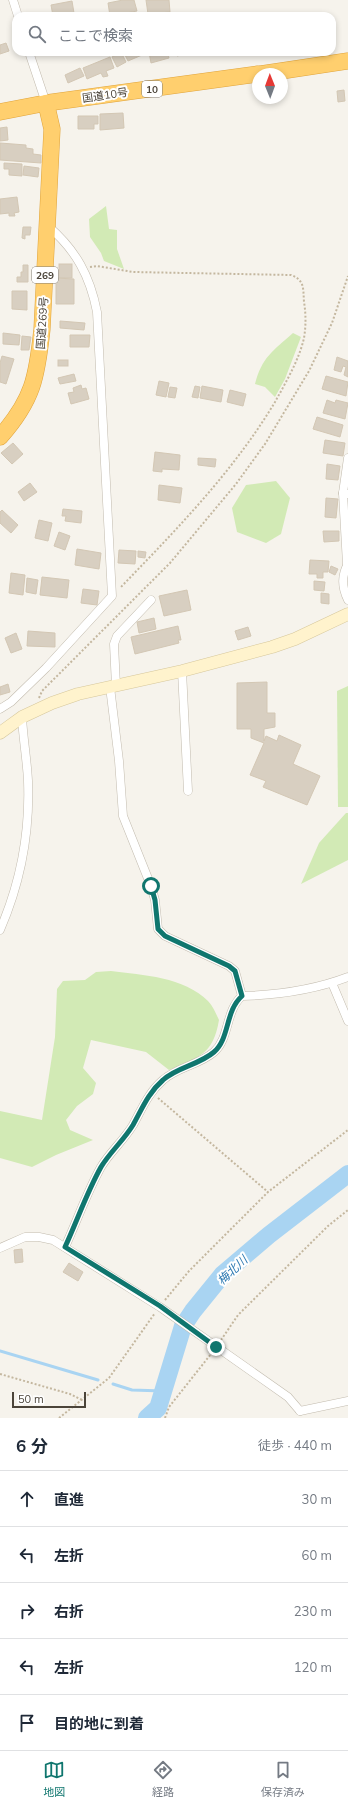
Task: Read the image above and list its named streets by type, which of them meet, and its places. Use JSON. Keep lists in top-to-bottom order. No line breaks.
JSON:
{"streets":{"highway":["10","国道10号","269","国道269号"]},"crossings":[["国道10号","国道269号"]],"water":["梅北川"],"scale_bar":"50 m","north":"top","page":{"search":"ここで検索","scale":"50 m","heading":["6 分","徒歩 · 440 m"],"list":[["直進","30 m"],["左折","60 m"],["右折","230 m"],["左折","120 m"],"目的地に到着"],"nav":["地図","経路","保存済み"]}}
